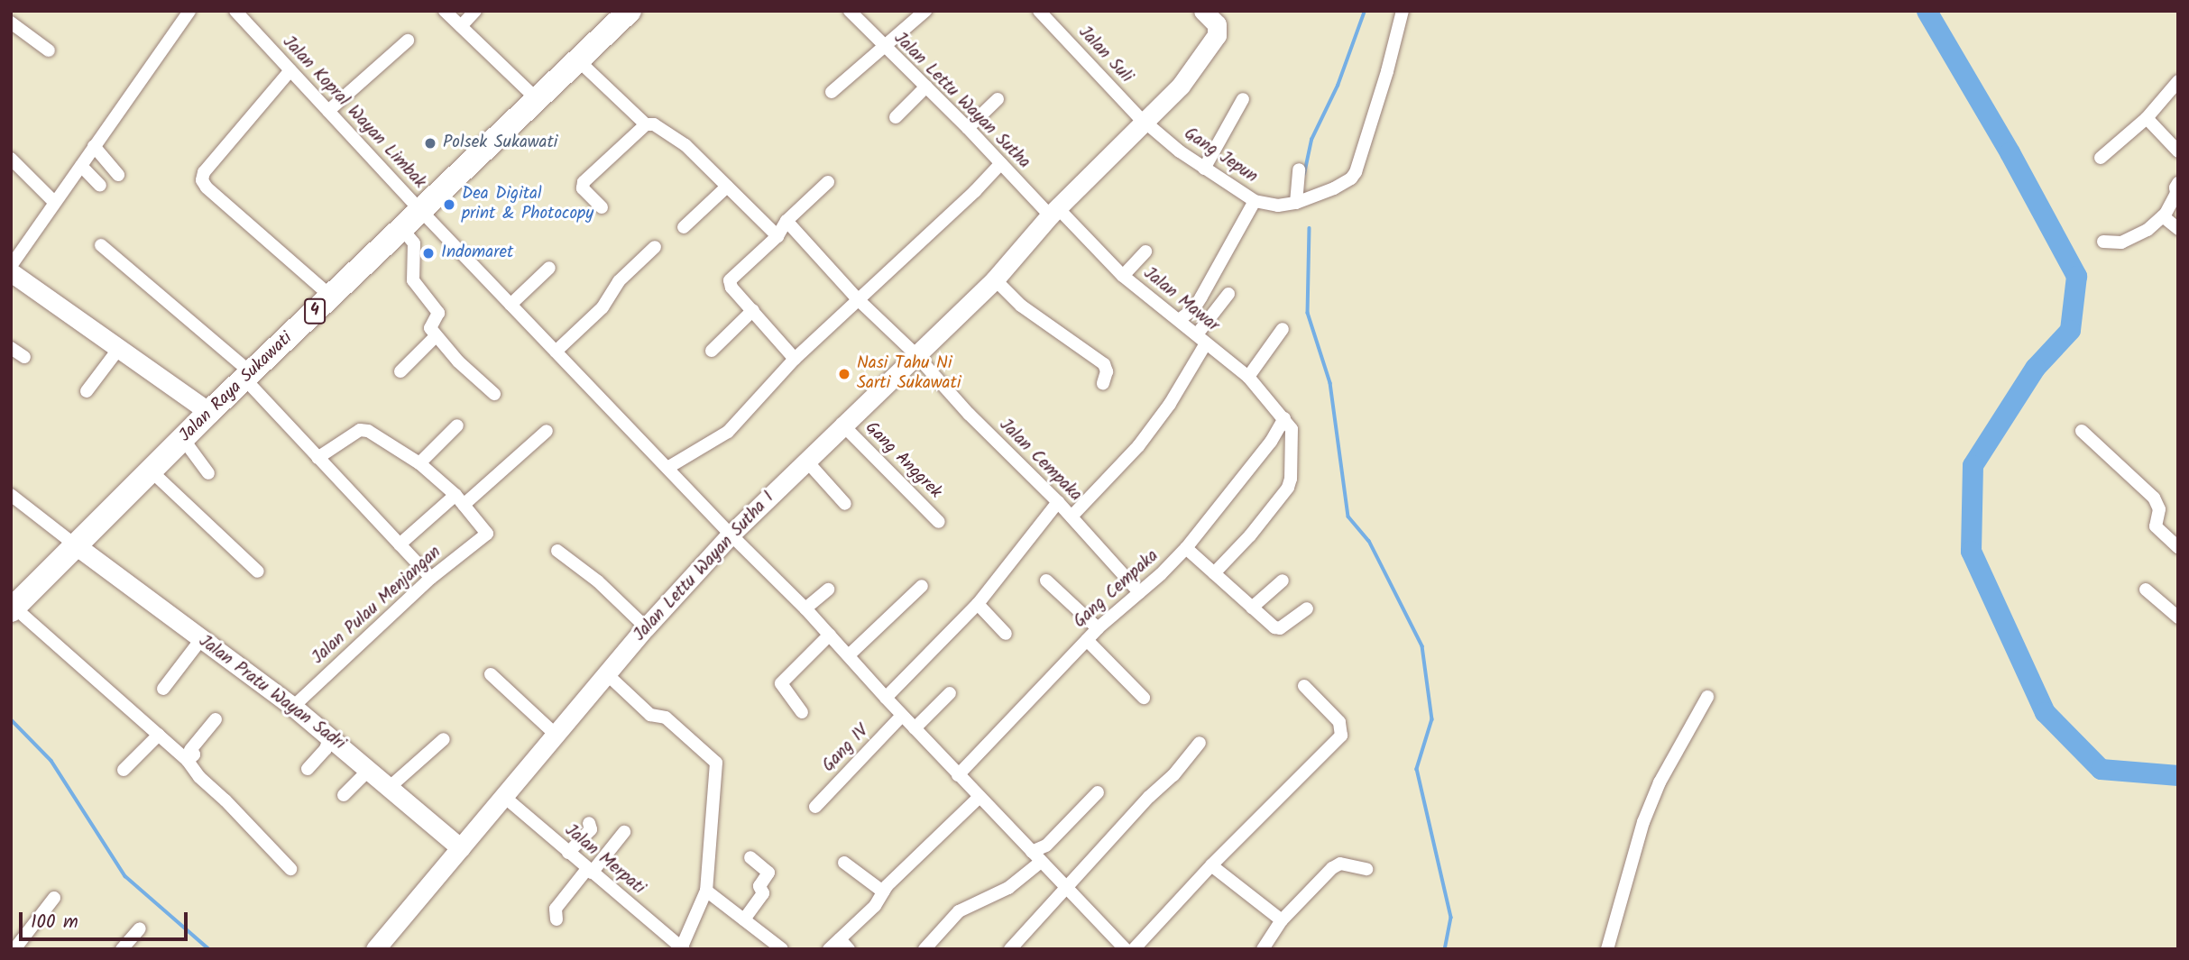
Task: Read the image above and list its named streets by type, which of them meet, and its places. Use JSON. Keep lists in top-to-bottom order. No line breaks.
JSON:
{"streets":{"highway":["4","Jalan Raya Sukawati"],"street":["Jalan Suli","Jalan Lettu Wayan Sutha","Jalan Kopral Wayan Limbak","Gang Jepun","Jalan Mawar","Gang Anggrek","Jalan Cempaka","Jalan Lettu Wayan Sutha I","Gang Cempaka","Jalan Pulau Menjangan","Jalan Pratu Wayan Sadri","Gang IV","Jalan Merpati"]},"crossings":[["Jalan Suli","Gang Jepun"],["Jalan Suli","Jalan Lettu Wayan Sutha I"],["Jalan Lettu Wayan Sutha","Jalan Mawar"],["Jalan Lettu Wayan Sutha","Jalan Lettu Wayan Sutha I"],["Jalan Kopral Wayan Limbak","Jalan Raya Sukawati"],["Jalan Kopral Wayan Limbak","Jalan Lettu Wayan Sutha I"],["Jalan Kopral Wayan Limbak","Gang Cempaka"],["Jalan Kopral Wayan Limbak","Gang IV"],["Gang Jepun","Jalan Lettu Wayan Sutha I"],["Jalan Mawar","Jalan Lettu Wayan Sutha I"],["Jalan Mawar","Gang Cempaka"],["Jalan Raya Sukawati","Jalan Pratu Wayan Sadri"],["Gang Anggrek","Jalan Lettu Wayan Sutha I"],["Jalan Cempaka","Jalan Lettu Wayan Sutha I"],["Jalan Cempaka","Gang Cempaka"],["Jalan Lettu Wayan Sutha I","Jalan Pratu Wayan Sadri"],["Jalan Lettu Wayan Sutha I","Jalan Merpati"],["Jalan Pulau Menjangan","Jalan Pratu Wayan Sadri"]],"places":["Polsek Sukawati","Dea Digital print & Photocopy","Indomaret","Nasi Tahu Ni Sarti Sukawati"],"scale_bar":"100 m"}
